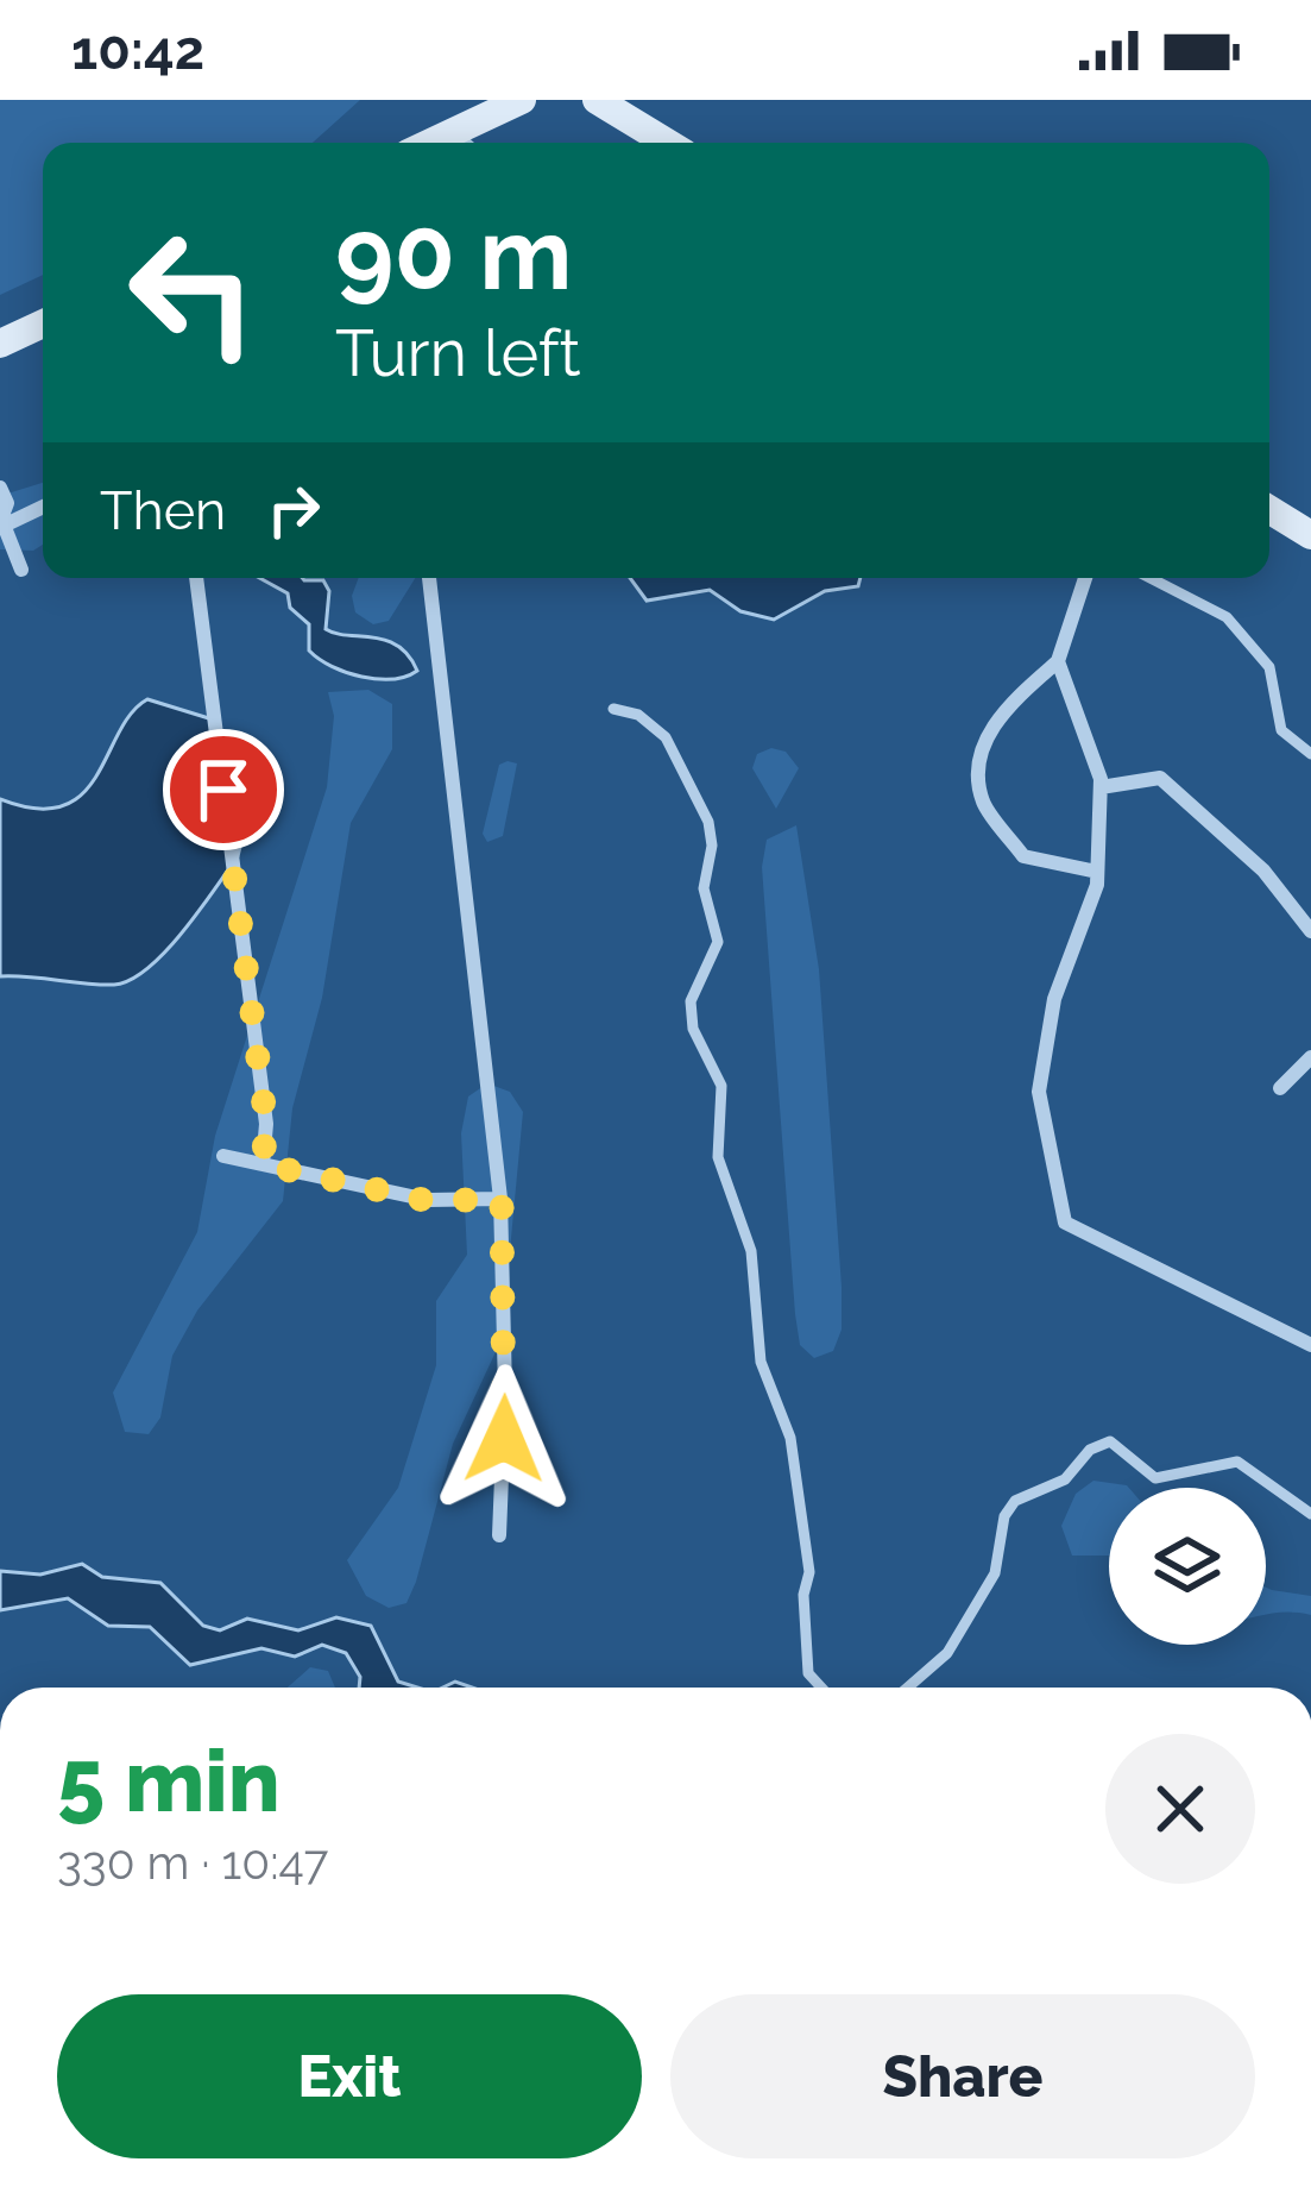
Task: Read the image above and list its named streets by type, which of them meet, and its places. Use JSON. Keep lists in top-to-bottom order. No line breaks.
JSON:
{"page":{"status":"10:42","turn":["90 m","Turn left"],"then":"Then","heading":["5 min","330 m · 10:47"],"buttons":["Exit","Share"]}}
